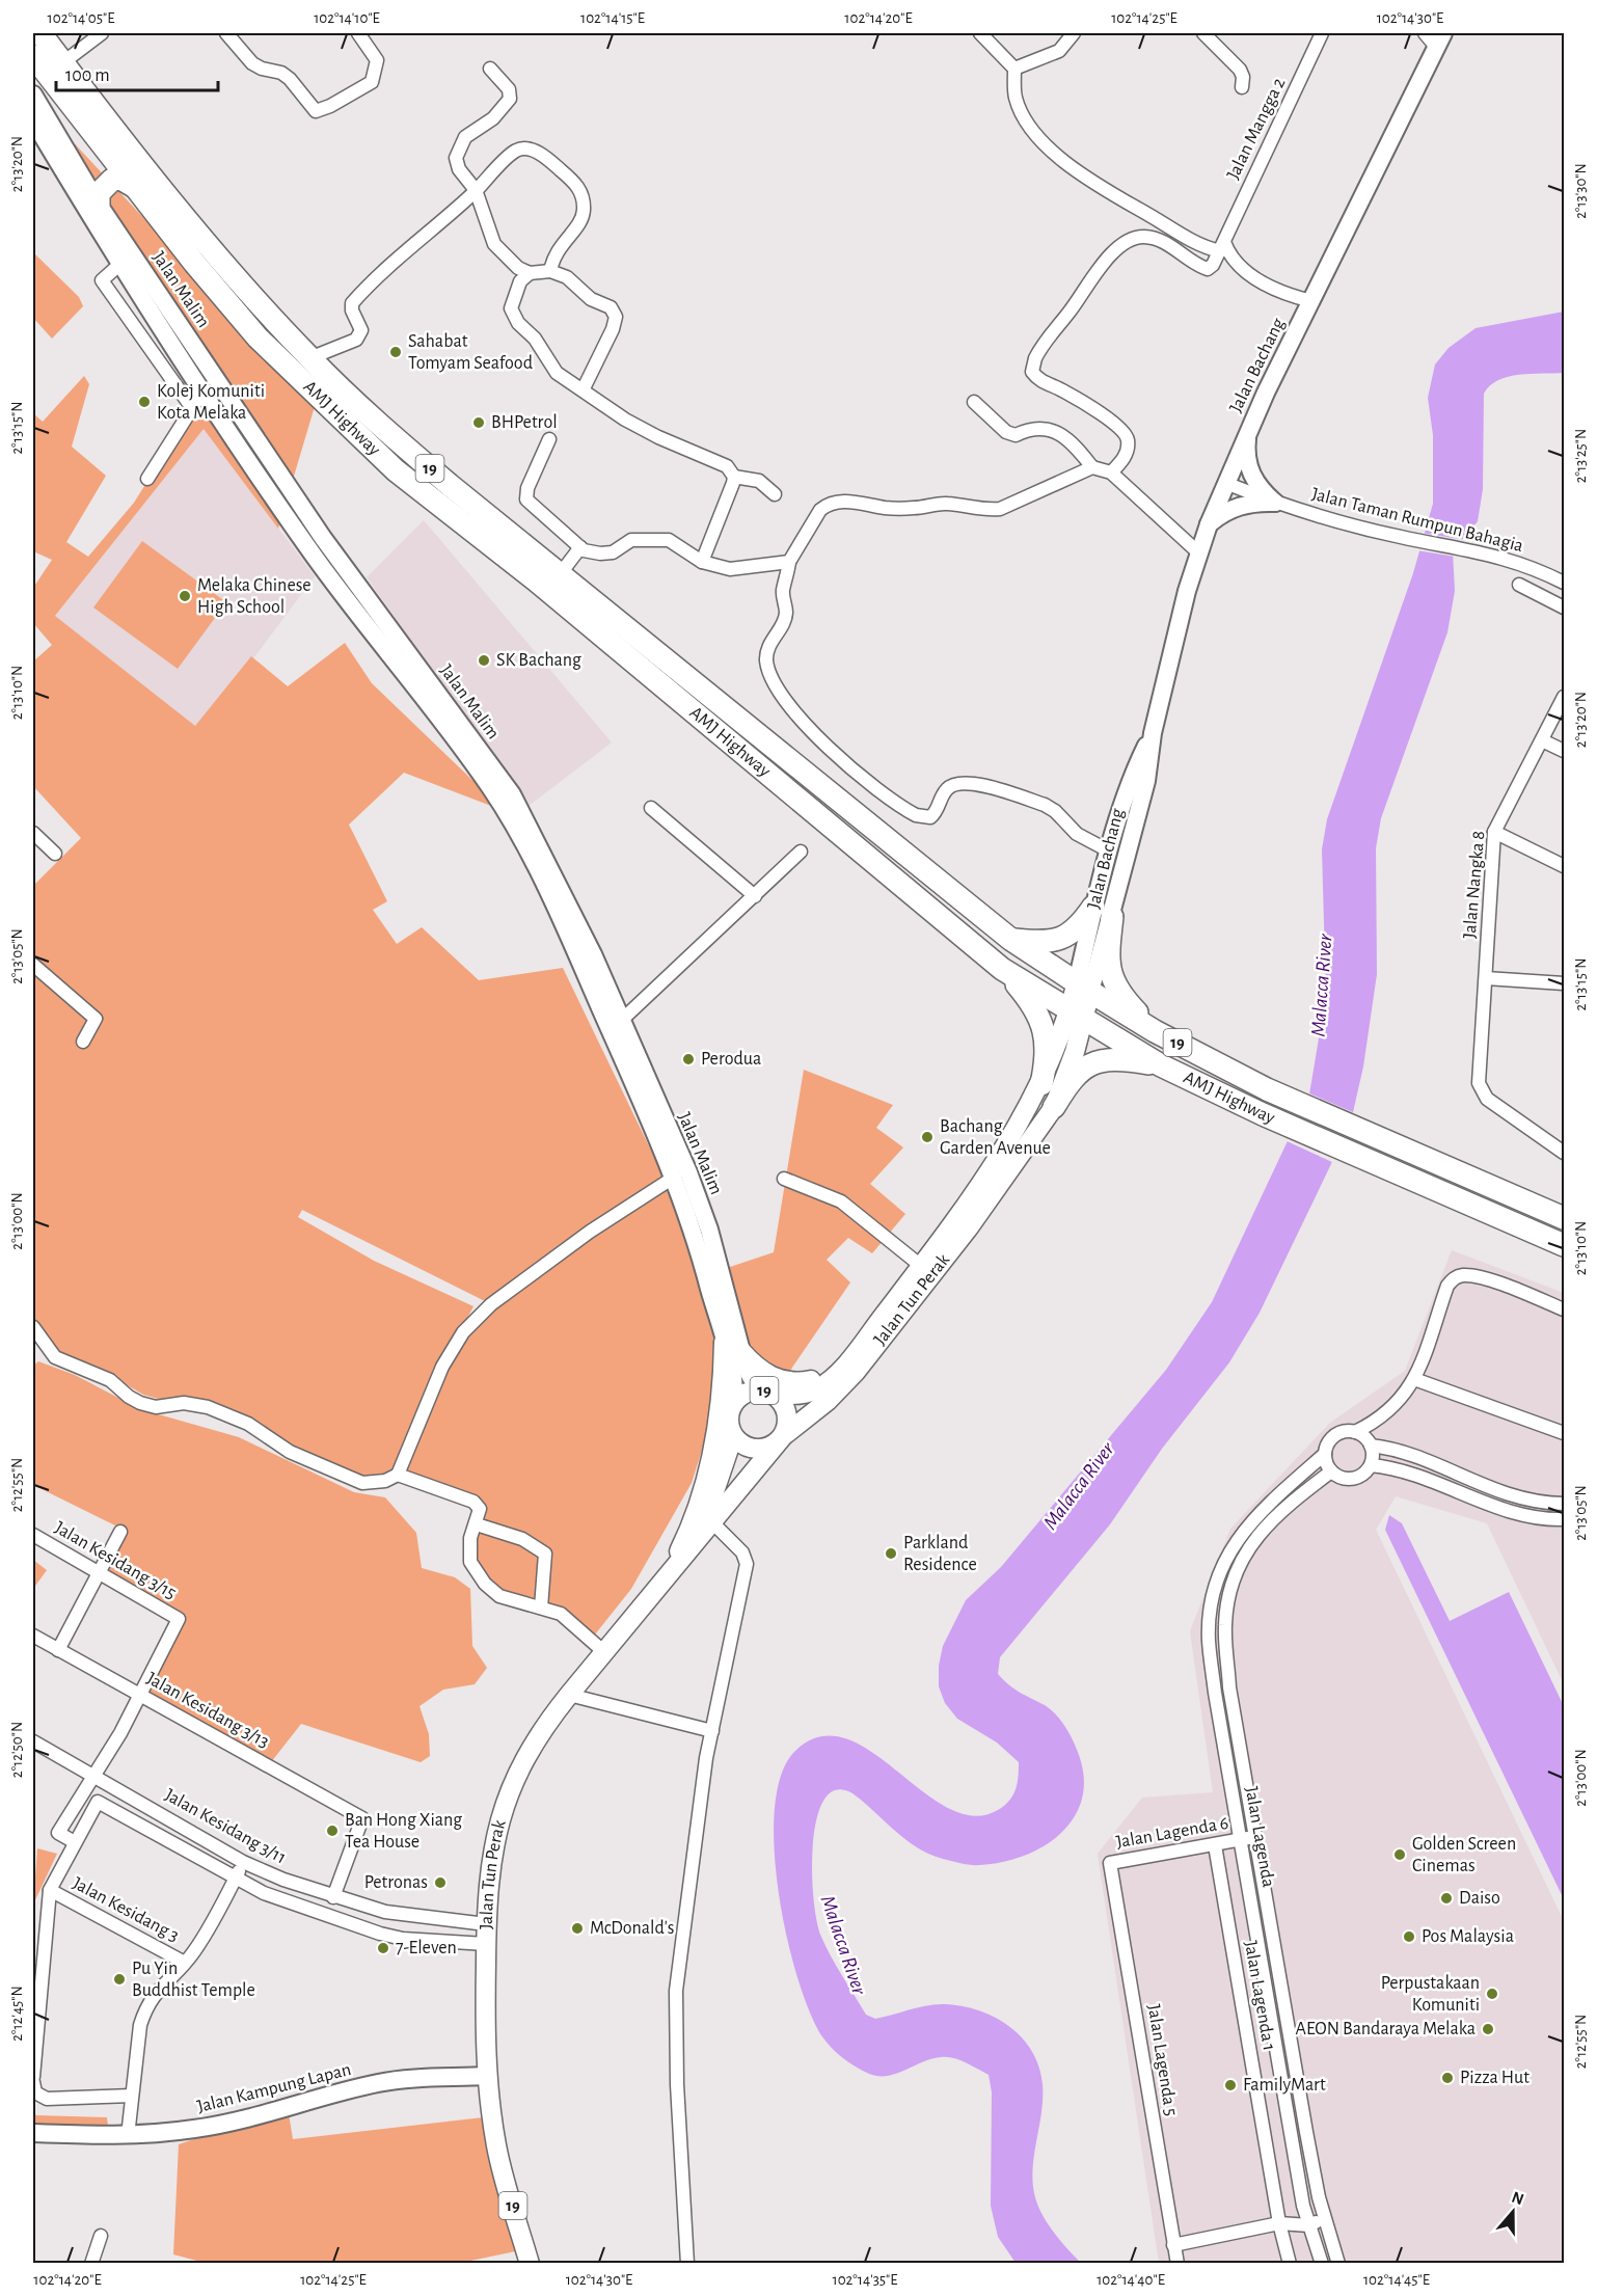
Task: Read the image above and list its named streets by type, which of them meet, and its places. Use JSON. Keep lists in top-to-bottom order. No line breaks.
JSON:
{"streets":{"highway":["AMJ Highway","19"],"main road":["Jalan Malim","Jalan Bachang","Jalan Tun Perak","Jalan Kampung Lapan"],"street":["Jalan Mangga 2","Jalan Taman Rumpun Bahagia","Jalan Nangka 8","Jalan Kesidang 3/15","Jalan Kesidang 3/13","Jalan Kesidang 3/11","Jalan Lagenda 6","Jalan Lagenda","Jalan Kesidang 3","Jalan Lagenda 1","Jalan Lagenda 5"]},"crossings":[["Jalan Malim","19"],["Jalan Malim","Jalan Tun Perak"],["Jalan Bachang","AMJ Highway"],["Jalan Bachang","Jalan Taman Rumpun Bahagia"],["AMJ Highway","Jalan Tun Perak"],["19","Jalan Tun Perak"],["Jalan Tun Perak","Jalan Kesidang 3/11"],["Jalan Tun Perak","Jalan Kampung Lapan"],["Jalan Kesidang 3/15","Jalan Kesidang 3/13"],["Jalan Kesidang 3/13","Jalan Kesidang 3/11"],["Jalan Lagenda 6","Jalan Lagenda"],["Jalan Lagenda 6","Jalan Lagenda 1"],["Jalan Lagenda 6","Jalan Lagenda 5"]],"water":["Malacca River"],"places":["Sahabat Tomyam Seafood","Kolej Komuniti Kota Melaka","BHPetrol","Melaka Chinese High School","SK Bachang","Perodua","Bachang Garden Avenue","Parkland Residence","Ban Hong Xiang Tea House","Golden Screen Cinemas","Petronas","Daiso","McDonald's","Pos Malaysia","7-Eleven","Pu Yin Buddhist Temple","Perpustakaan Komuniti","AEON Bandaraya Melaka","Pizza Hut","FamilyMart"],"scale_bar":"100 m","north":"top","coordinates":["102°14'05\"E","102°14'10\"E","102°14'15\"E","102°14'20\"E","102°14'25\"E","102°14'30\"E","2°13'20\"N","2°13'30\"N","2°13'15\"N","2°13'25\"N","2°13'10\"N","2°13'05\"N","2°13'00\"N","2°12'55\"N","2°12'50\"N","2°12'45\"N","102°14'35\"E","102°14'40\"E","102°14'45\"E"]}
